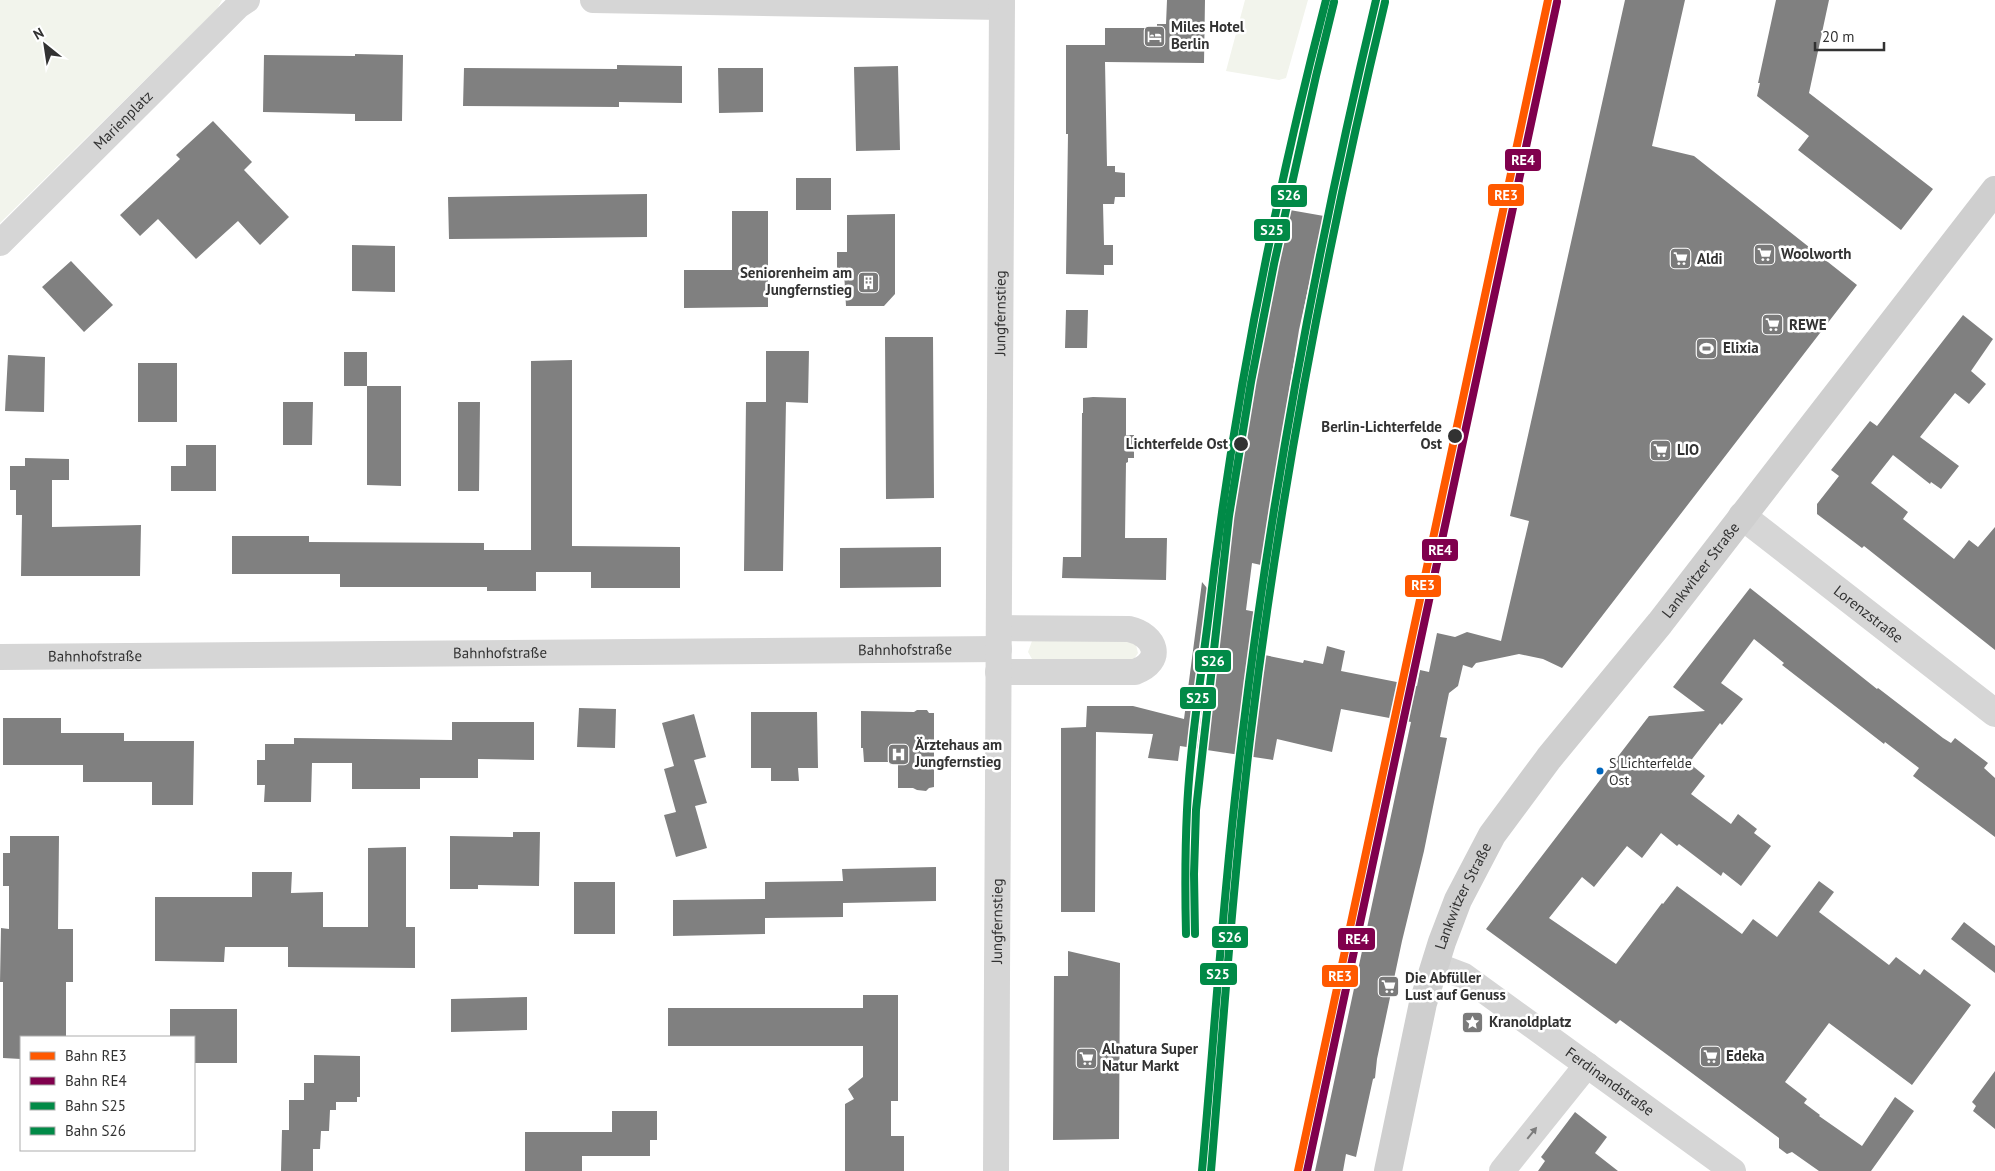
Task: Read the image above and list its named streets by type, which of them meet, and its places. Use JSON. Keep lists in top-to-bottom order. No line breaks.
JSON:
{"streets":{"main road":["Lankwitzer Straße"],"street":["Marienplatz","Jungfernstieg","Lorenzstraße","Bahnhofstraße","Ferdinandstraße"]},"crossings":[["Jungfernstieg","Bahnhofstraße"],["Lankwitzer Straße","Lorenzstraße"],["Lankwitzer Straße","Ferdinandstraße"]],"places":{"hotel":["Miles Hotel Berlin"],"supermarket":["Woolworth","Aldi","REWE","LIO","Die Abfüller Lust auf Genuss","Edeka","Alnatura Super Natur Markt"],"building":["Seniorenheim am Jungfernstieg"],"sports":["Elixia"],"other":["Berlin-Lichterfelde Ost","Lichterfelde Ost","S Lichterfelde Ost"],"hospital":["Ärztehaus am Jungfernstieg"],"place":["Kranoldplatz"]},"lines":["rail line RE3","rail line S25","rail line RE4","rail line S26"],"legend":["Bahn RE3","Bahn RE4","Bahn S25","Bahn S26"],"scale_bar":"20 m","north":"top left"}
